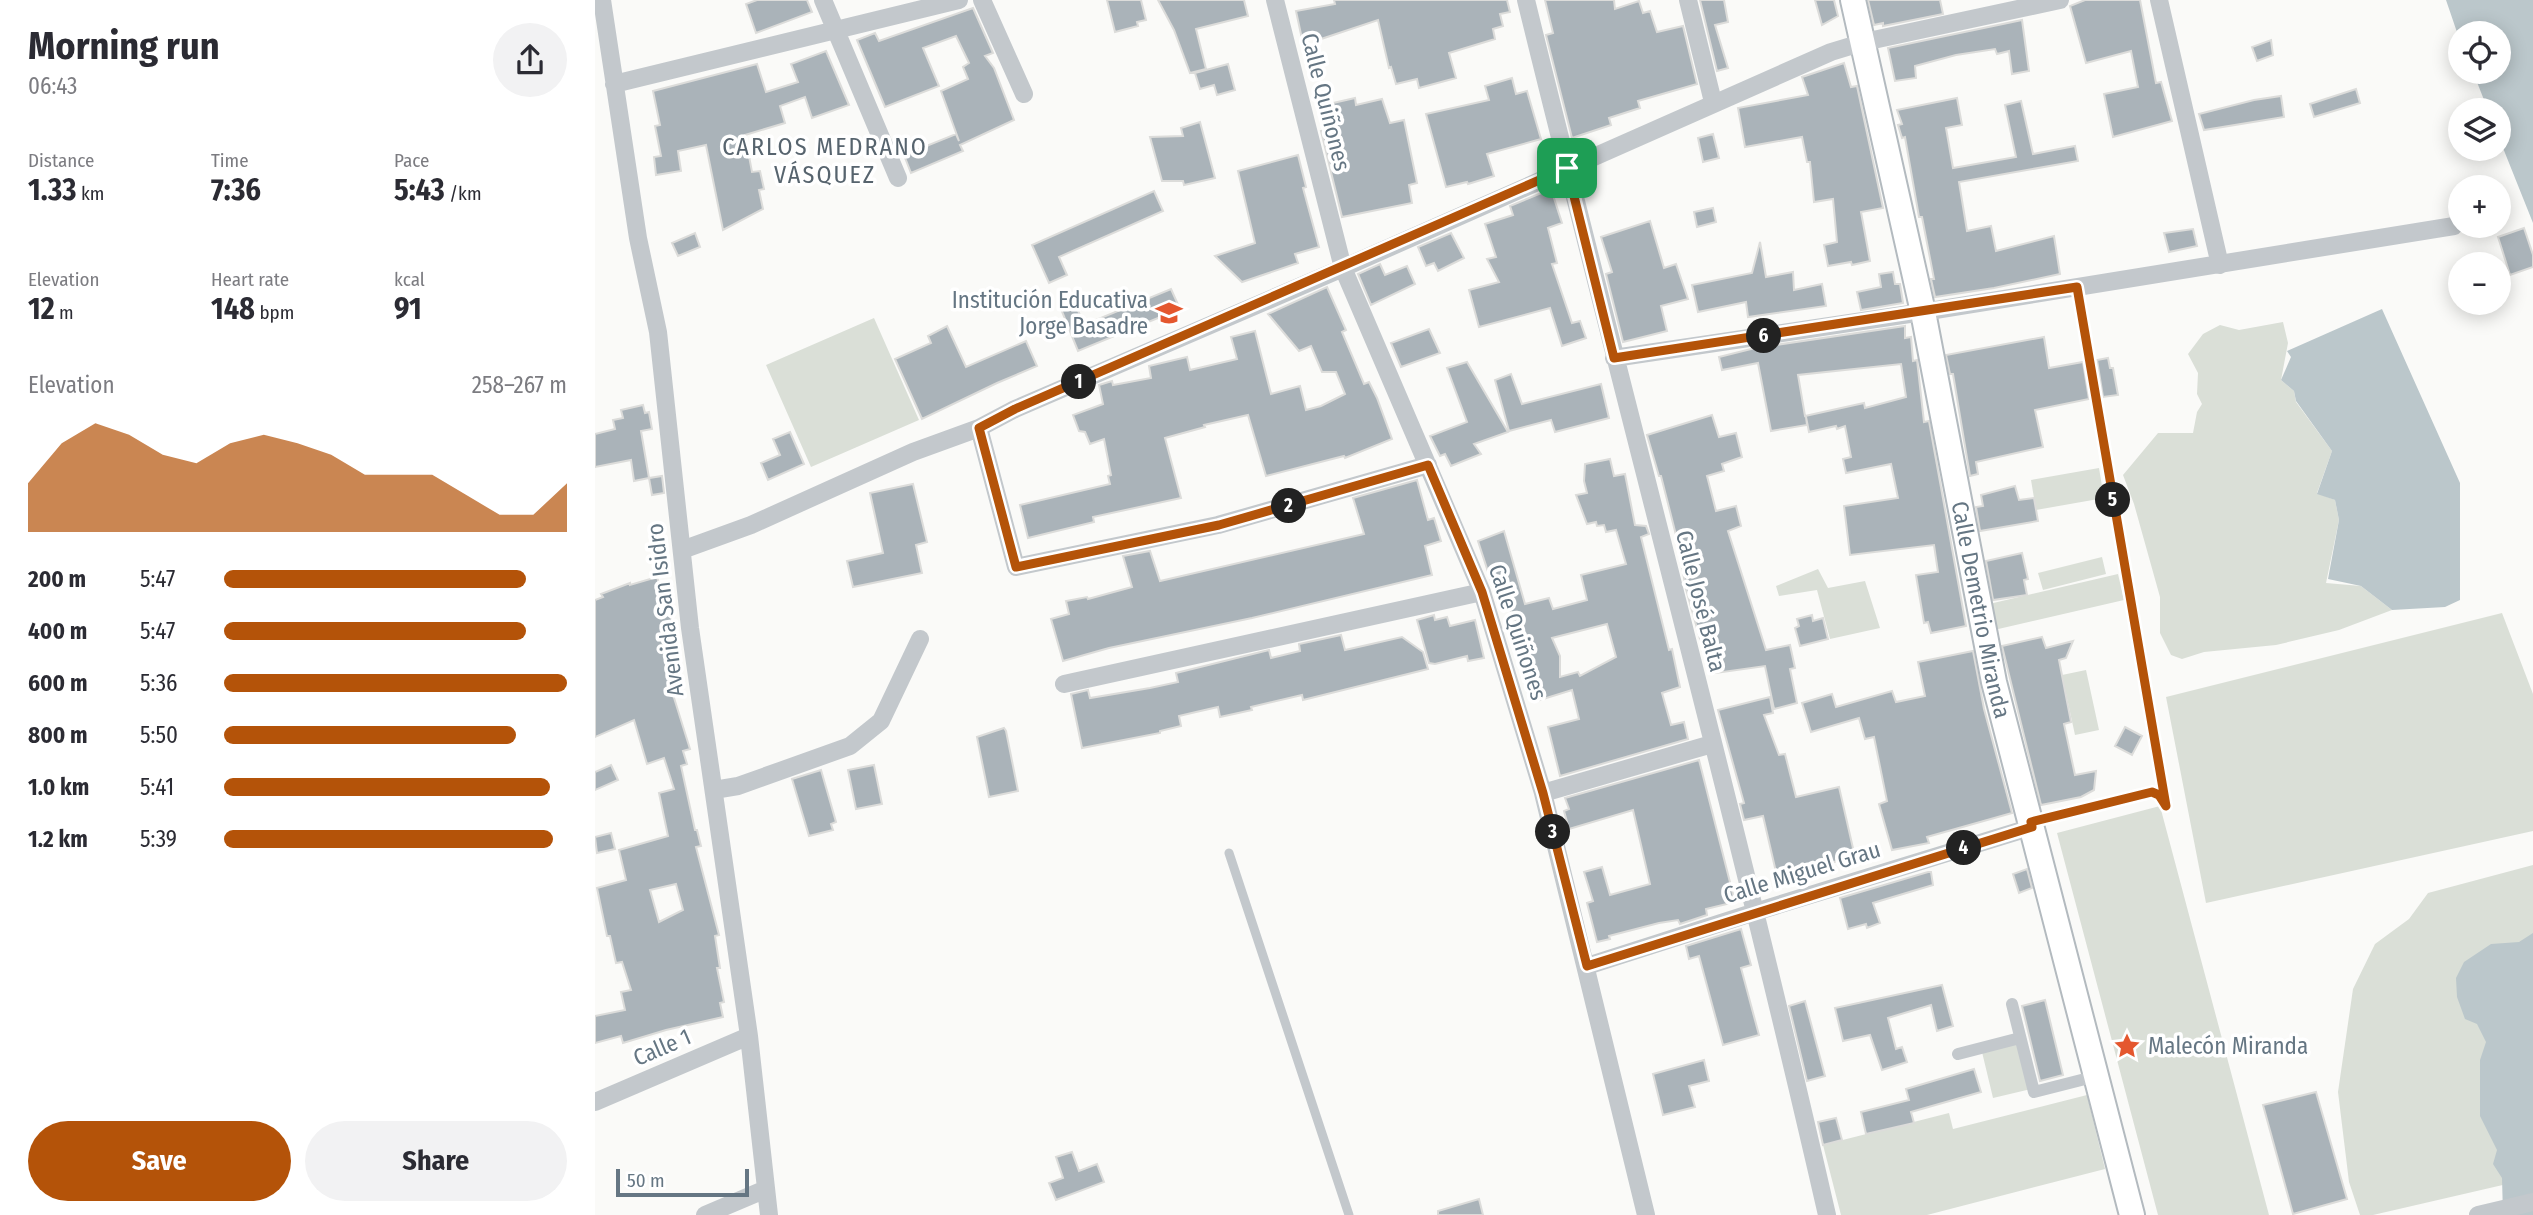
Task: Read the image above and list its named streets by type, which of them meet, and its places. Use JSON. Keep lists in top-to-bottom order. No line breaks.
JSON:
{"streets":{"main road":["Calle Demetrio Miranda"],"street":["Calle Quiñones","Calle José Balta","Avenida San Isidro","Calle Miguel Grau","Calle 1"]},"crossings":[["Calle Quiñones","Calle Miguel Grau"],["Calle José Balta","Calle Miguel Grau"],["Avenida San Isidro","Calle 1"],["Calle Demetrio Miranda","Calle Miguel Grau"]],"districts":["CARLOS MEDRANO VÁSQUEZ"],"places":{"school or university":["Institución Educativa Jorge Basadre"],"place":["Malecón Miranda"]},"scale_bar":"50 m","page":{"heading":["Morning run","06:43"],"map_buttons":["+","−"],"stats":[["Distance","1.33 km"],["Time","7:36"],["Pace","5:43 /km"],["Elevation","12 m"],["Heart rate","148 bpm"],["kcal","91"]],"pins":["6","1","5","2","3","4"],"chart":["Elevation","258–267 m"],"list":[{"name":"200 m","note":"5:47"},{"name":"400 m","note":"5:47"},{"name":"600 m","note":"5:36"},{"name":"800 m","note":"5:50"},{"name":"1.0 km","note":"5:41"},{"name":"1.2 km","note":"5:39"}],"buttons":["Save","Share"],"scale":"50 m"}}
